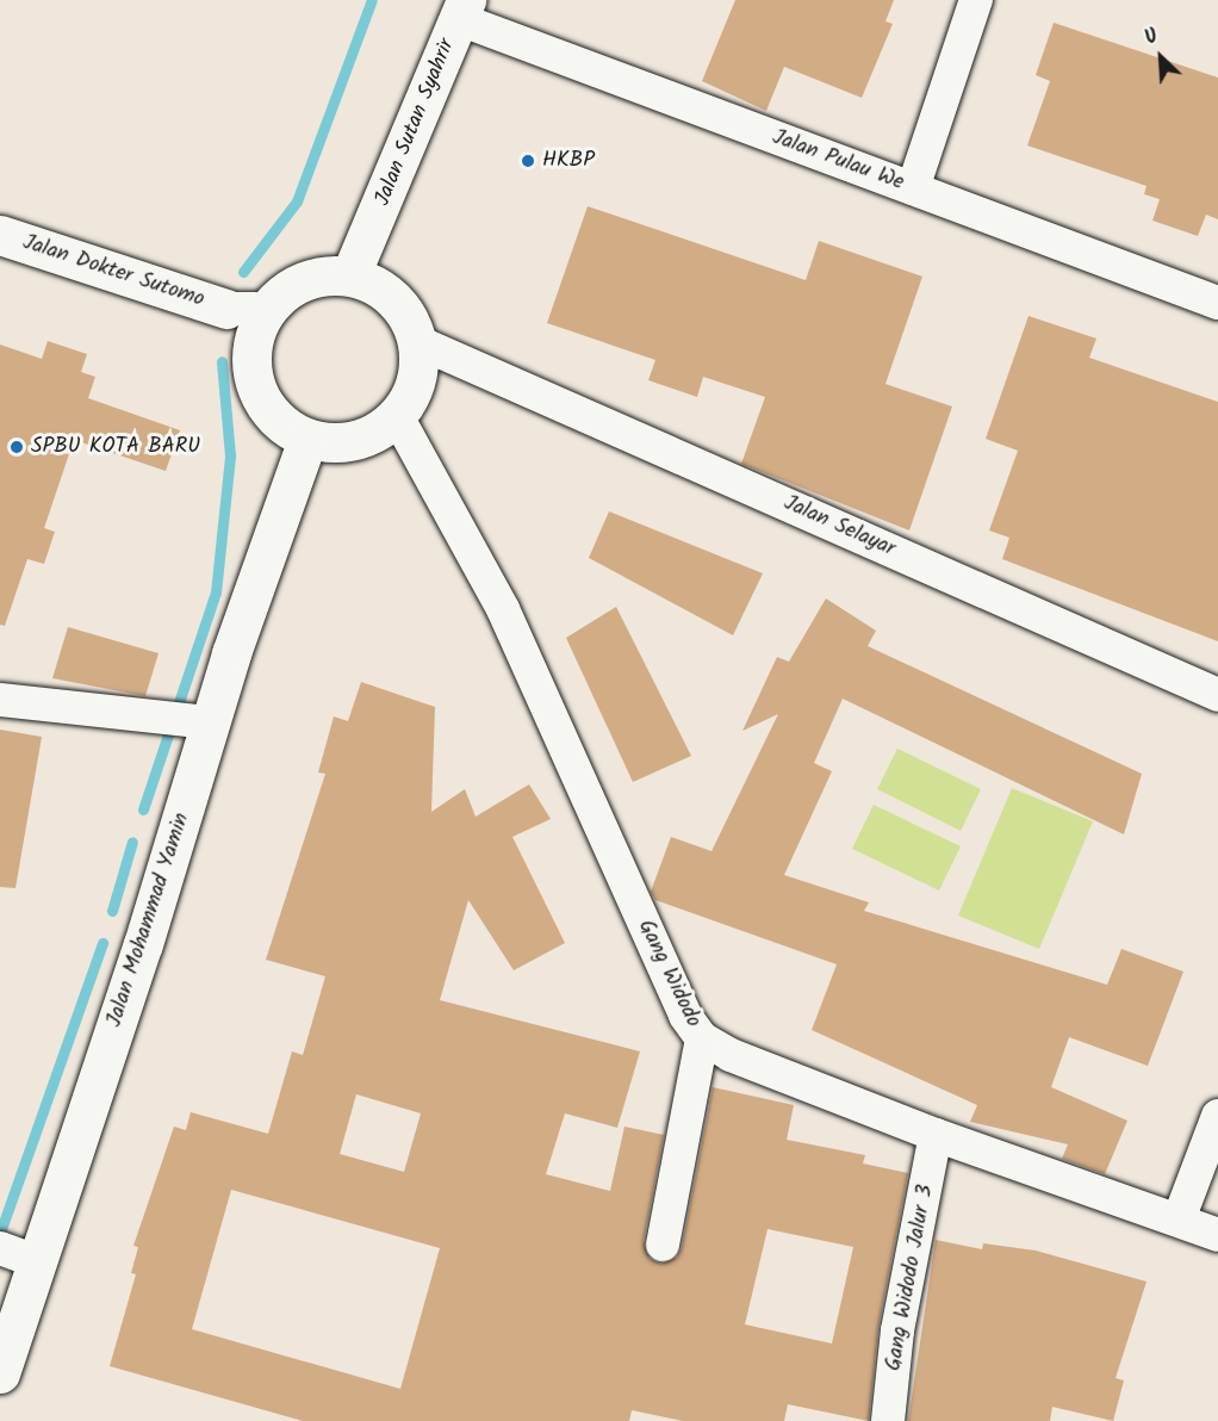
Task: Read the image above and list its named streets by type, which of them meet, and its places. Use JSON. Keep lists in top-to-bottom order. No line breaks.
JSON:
{"streets":{"street":["Jalan Sutan Syahrir","Jalan Pulau We","Jalan Dokter Sutomo","Jalan Selayar","Jalan Mohammad Yamin","Gang Widodo","Gang Widodo Jalur 3"]},"crossings":[["Jalan Sutan Syahrir","Jalan Pulau We"],["Jalan Sutan Syahrir","Jalan Dokter Sutomo"],["Jalan Sutan Syahrir","Jalan Selayar"],["Jalan Sutan Syahrir","Jalan Mohammad Yamin"],["Jalan Sutan Syahrir","Gang Widodo"],["Jalan Dokter Sutomo","Jalan Selayar"],["Jalan Dokter Sutomo","Jalan Mohammad Yamin"],["Jalan Dokter Sutomo","Gang Widodo"],["Jalan Selayar","Jalan Mohammad Yamin"],["Jalan Selayar","Gang Widodo"],["Jalan Mohammad Yamin","Gang Widodo"],["Gang Widodo","Gang Widodo Jalur 3"]],"places":["HKBP","SPBU KOTA BARU"],"north":"top left"}
